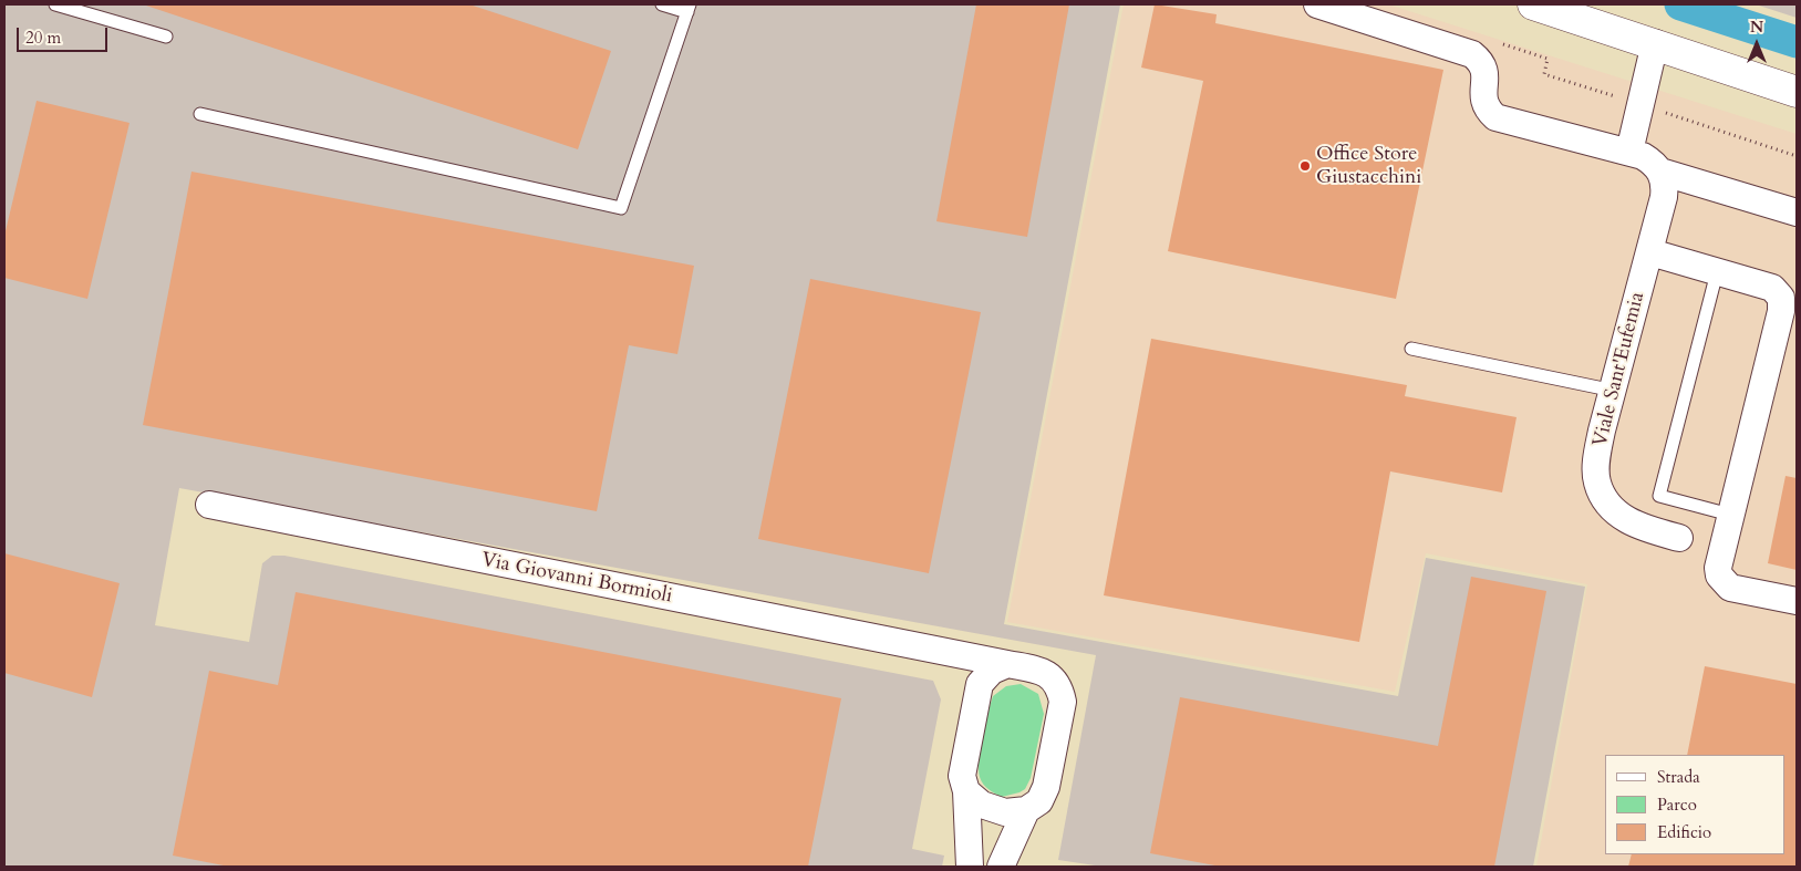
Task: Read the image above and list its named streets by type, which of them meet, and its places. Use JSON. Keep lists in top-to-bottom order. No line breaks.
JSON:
{"streets":{"street":["Viale Sant'Eufemia","Via Giovanni Bormioli"]},"places":["Office Store Giustacchini"],"legend":["Strada","Parco","Edificio"],"scale_bar":"20 m","north":"top"}
